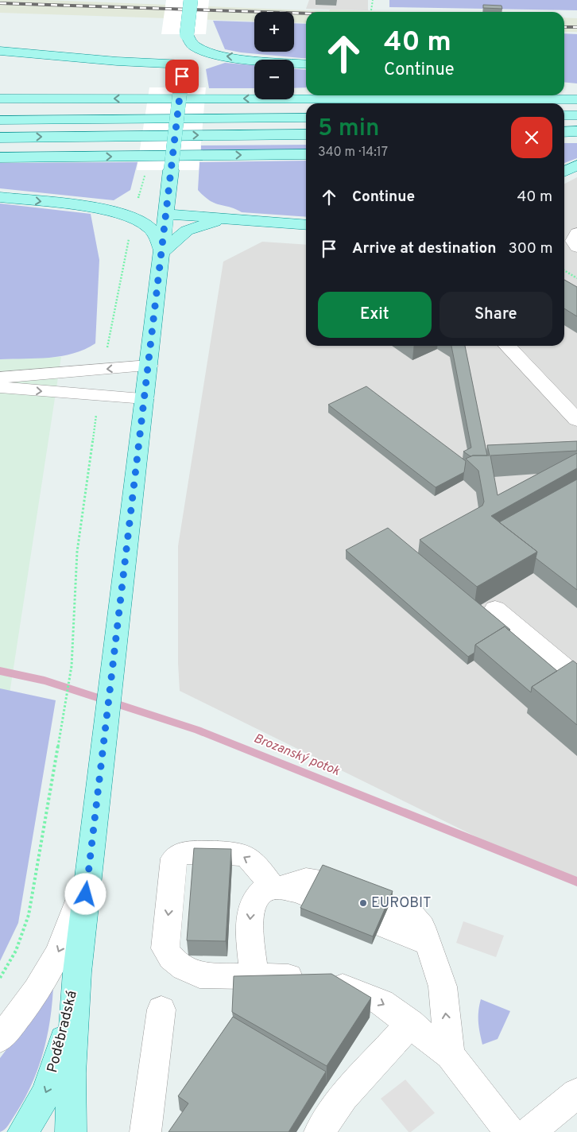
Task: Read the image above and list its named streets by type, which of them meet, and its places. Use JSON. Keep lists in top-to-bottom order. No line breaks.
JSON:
{"streets":{"main road":["Poděbradská"]},"water":["Brozanský potok"],"places":["EUROBIT"],"page":{"map_buttons":["+","−"],"turn":["40 m","Continue"],"heading":["5 min","340 m · 14:17"],"list":[{"name":"Continue","value":"40 m"},{"name":"Arrive at destination","value":"300 m"}],"buttons":["Exit","Share"]}}
